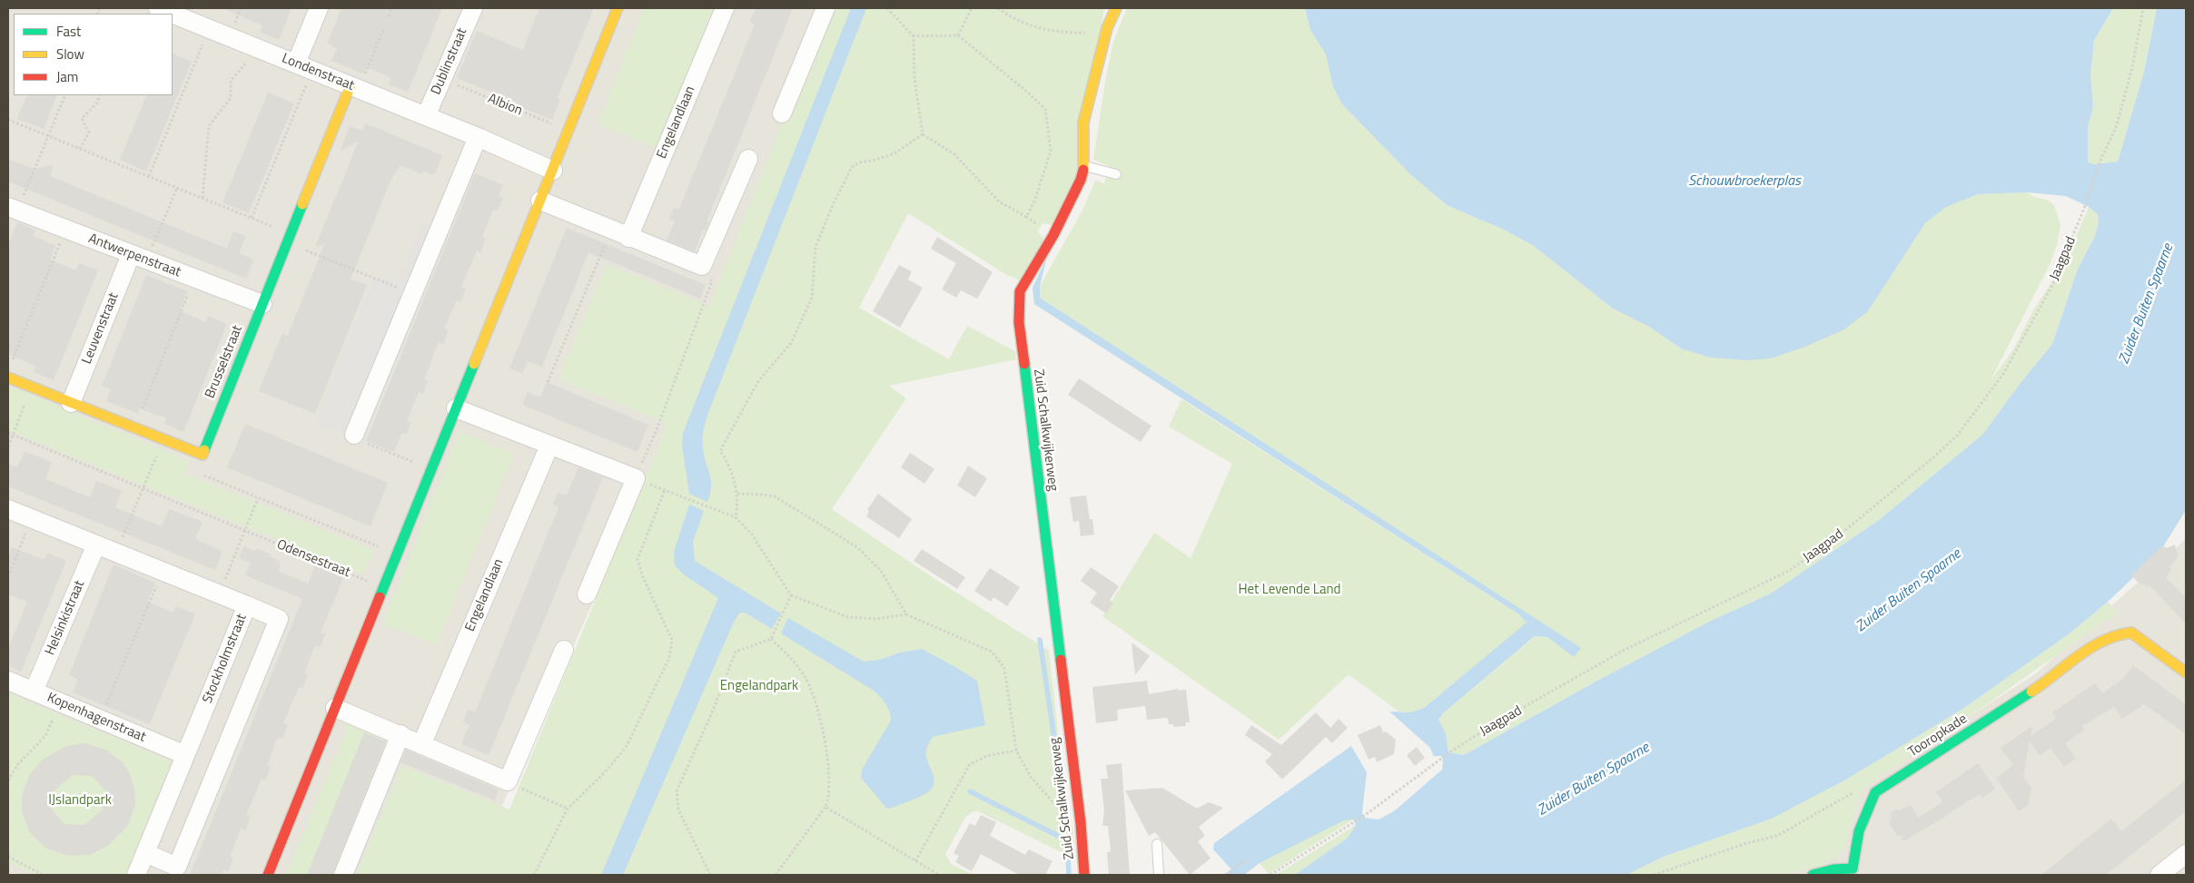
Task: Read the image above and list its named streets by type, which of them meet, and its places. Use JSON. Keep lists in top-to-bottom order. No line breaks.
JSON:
{"streets":{"street":["Dublinstraat","Londenstraat","Engelandlaan","Antwerpenstraat","Leuvenstraat","Brusselstraat","Zuid Schalkwijkerweg","Helsinkistraat","Stockholmstraat","Kopenhagenstraat","Tooropkade"],"path":["Albion","Jaagpad","Odensestraat"]},"crossings":[["Dublinstraat","Londenstraat"],["Dublinstraat","Albion"],["Londenstraat","Brusselstraat"],["Antwerpenstraat","Leuvenstraat"],["Antwerpenstraat","Brusselstraat"],["Helsinkistraat","Stockholmstraat"],["Helsinkistraat","Kopenhagenstraat"],["Stockholmstraat","Kopenhagenstraat"]],"water":["Schouwbroekerplas","Zuider Buiten Spaarne"],"parks":["Het Levende Land","Engelandpark","IJslandpark"],"legend":["Fast","Slow","Jam"]}
